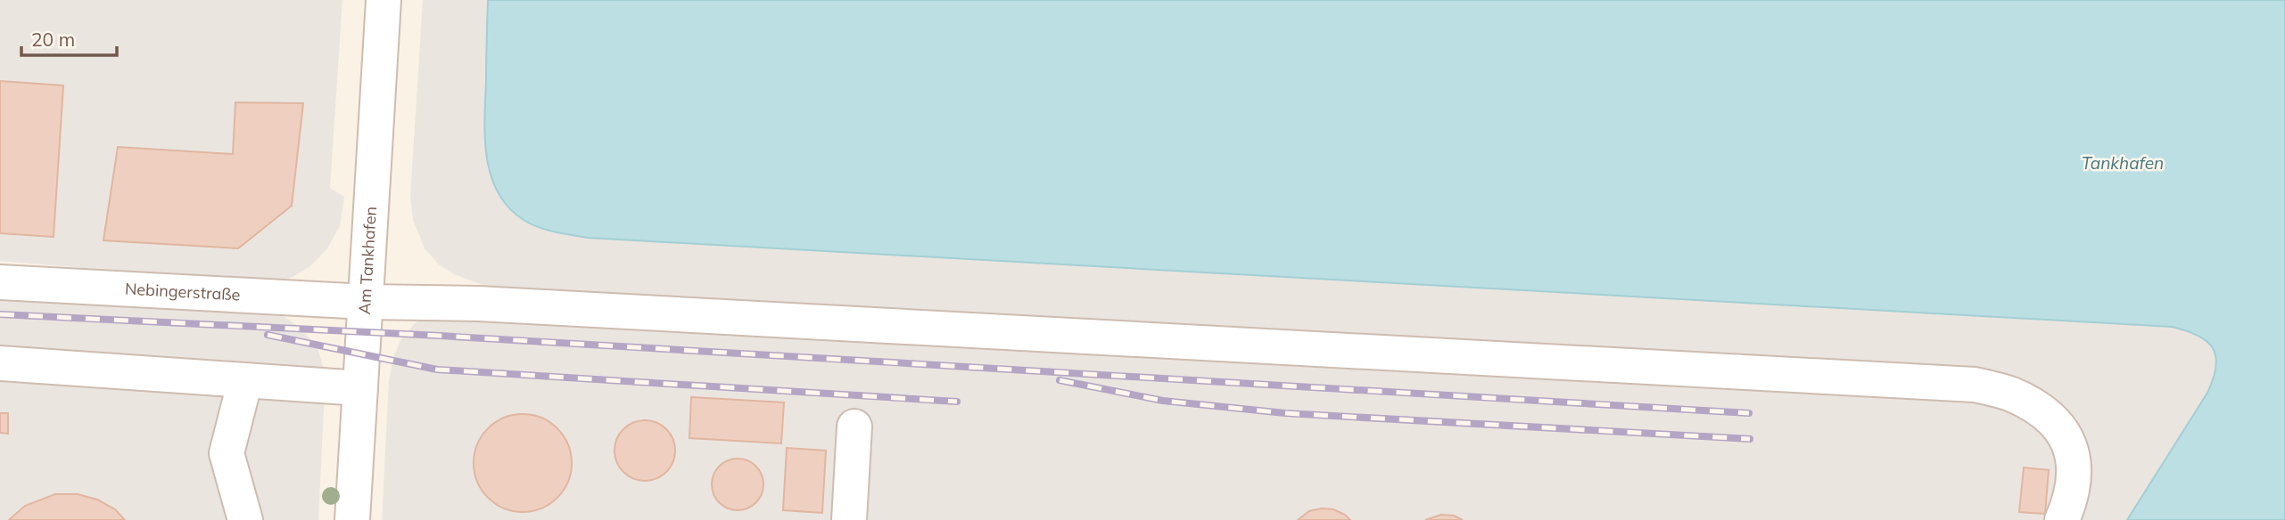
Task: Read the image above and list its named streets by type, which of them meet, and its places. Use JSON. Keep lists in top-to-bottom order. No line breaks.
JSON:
{"streets":{"street":["Am Tankhafen","Nebingerstraße"]},"crossings":[["Am Tankhafen","Nebingerstraße"]],"water":["Tankhafen"],"scale_bar":"20 m"}
